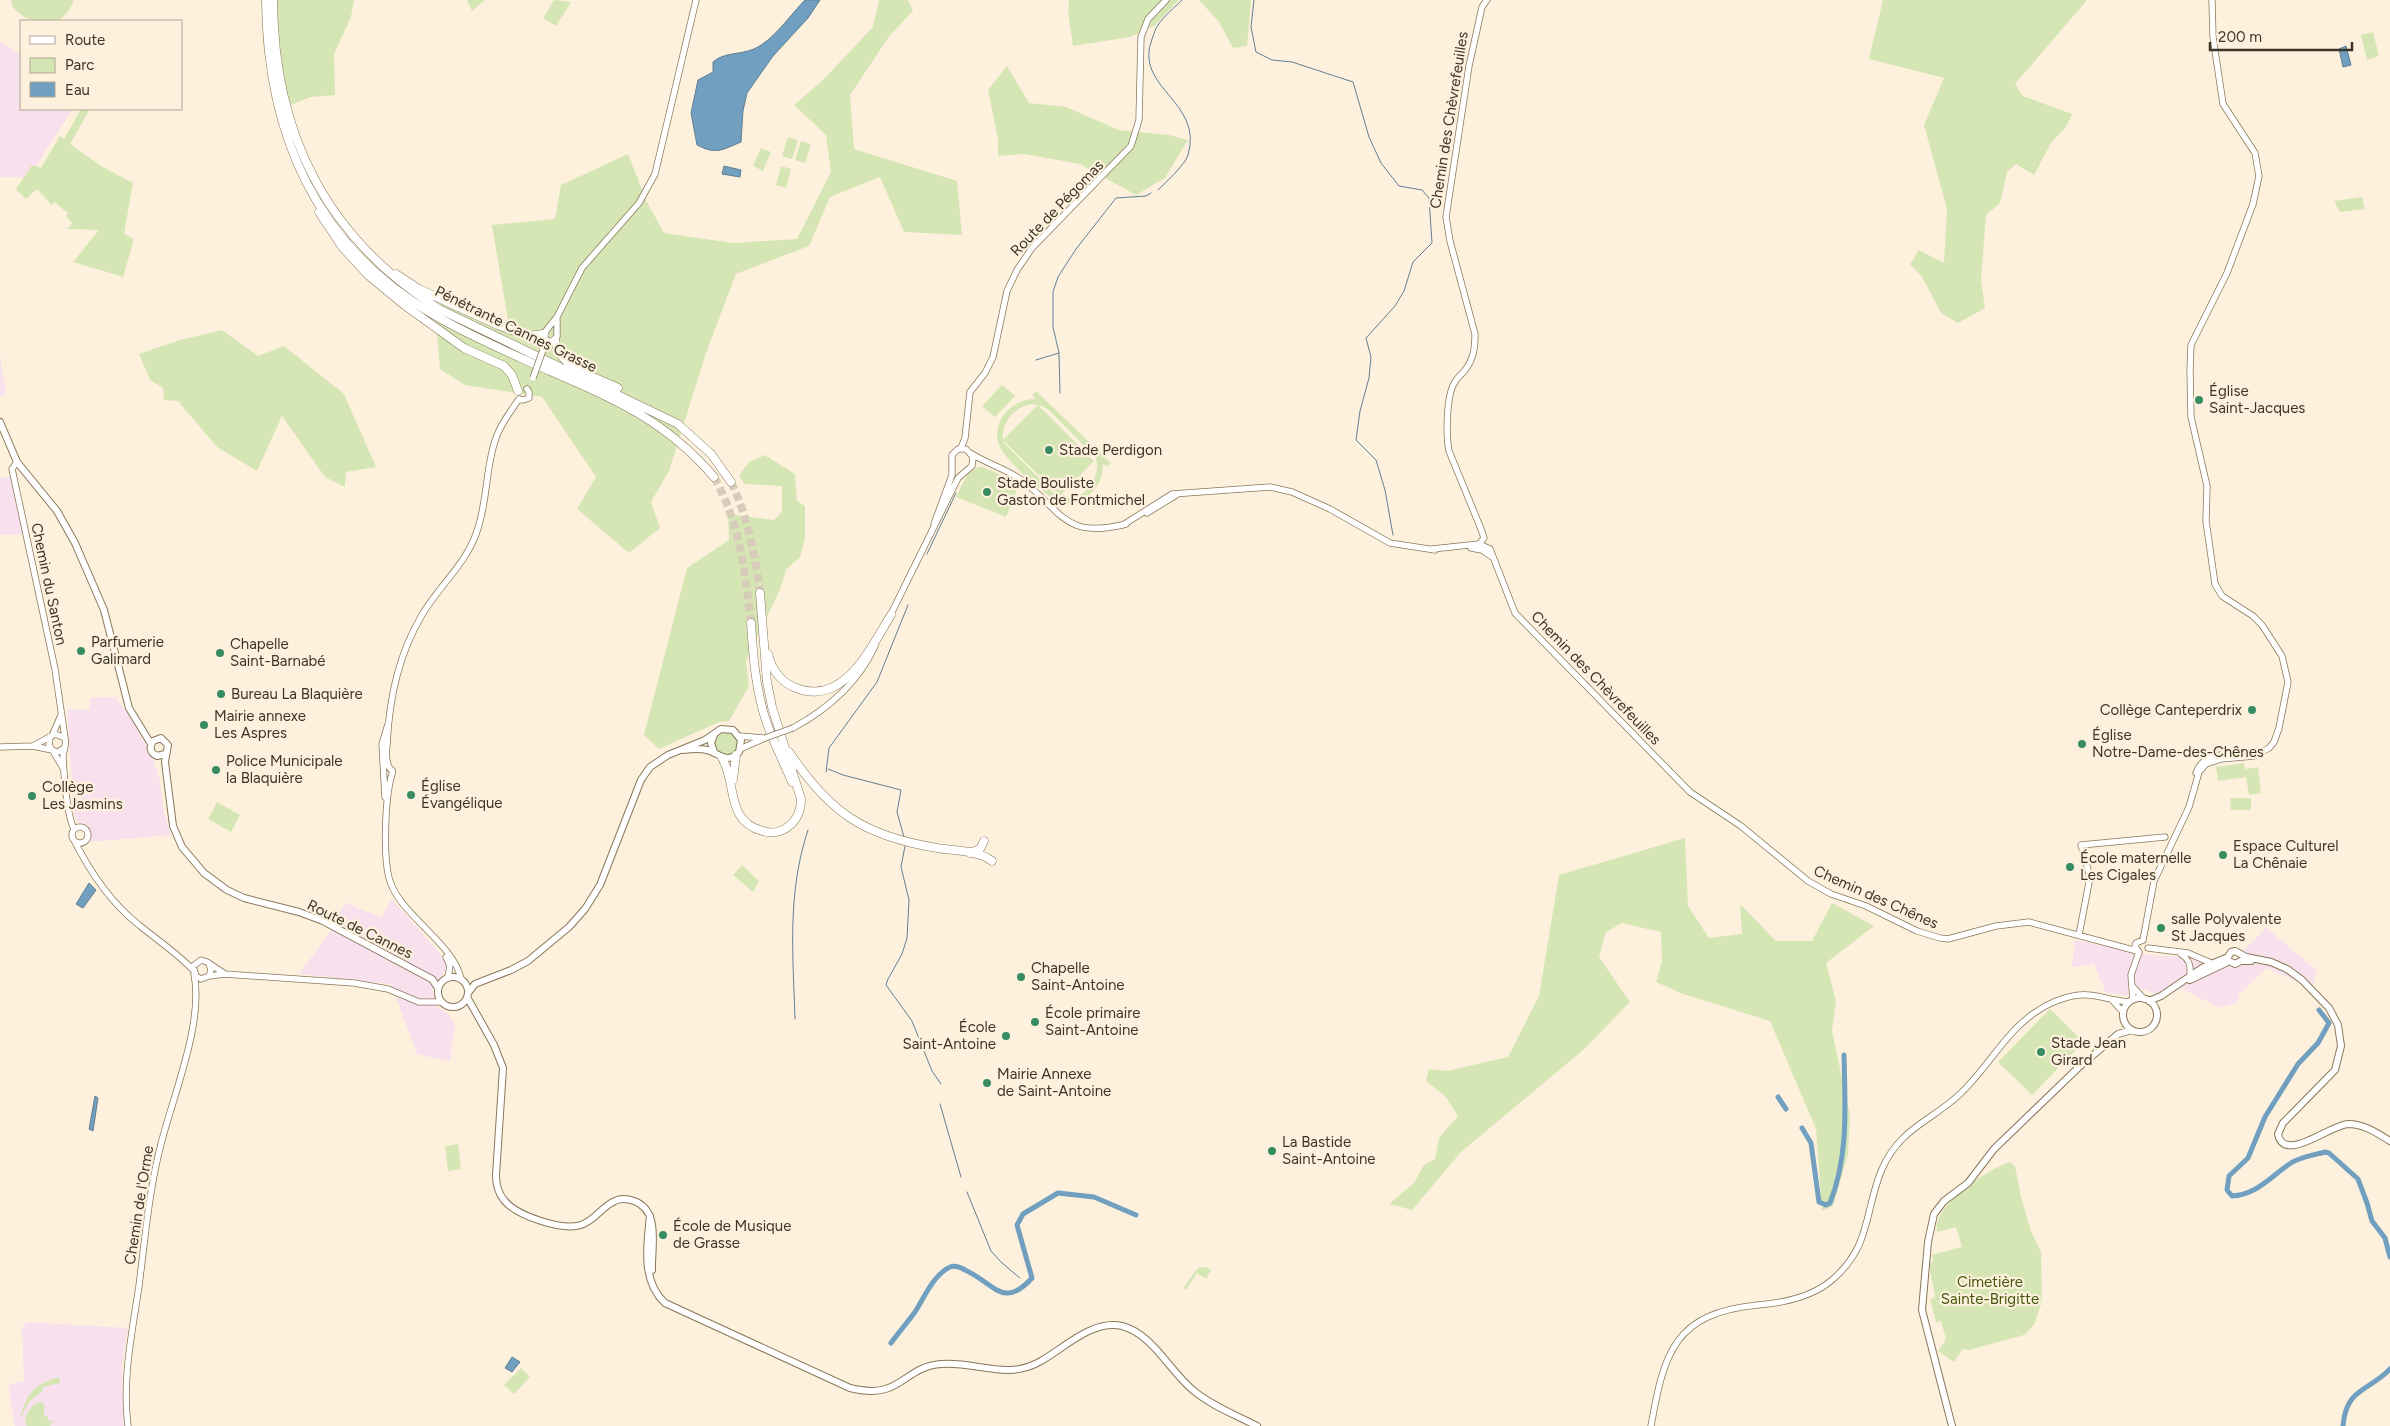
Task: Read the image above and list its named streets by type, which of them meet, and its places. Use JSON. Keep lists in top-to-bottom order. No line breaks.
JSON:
{"streets":{"highway":["Pénétrante Cannes Grasse"],"main road":["Route de Cannes"],"street":["Chemin des Chèvrefeuilles","Route de Pégomas","Chemin du Santon","Chemin des Chênes","Chemin de l'Orme"]},"crossings":[["Chemin des Chèvrefeuilles","Chemin des Chênes"]],"parks":["Cimetière Sainte-Brigitte"],"places":["Église Saint-Jacques","Stade Perdigon","Stade Bouliste Gaston de Fontmichel","Parfumerie Galimard","Chapelle Saint-Barnabé","Bureau La Blaquière","Collège Canteperdrix","Mairie annexe Les Aspres","Église Notre-Dame-des-Chênes","Police Municipale la Blaquière","Église Évangélique","Collège Les Jasmins","Espace Culturel La Chênaie","École maternelle Les Cigales","salle Polyvalente St Jacques","Chapelle Saint-Antoine","École primaire Saint-Antoine","École Saint-Antoine","Stade Jean Girard","Mairie Annexe de Saint-Antoine","La Bastide Saint-Antoine","École de Musique de Grasse"],"legend":["Route","Parc","Eau"],"scale_bar":"200 m"}
